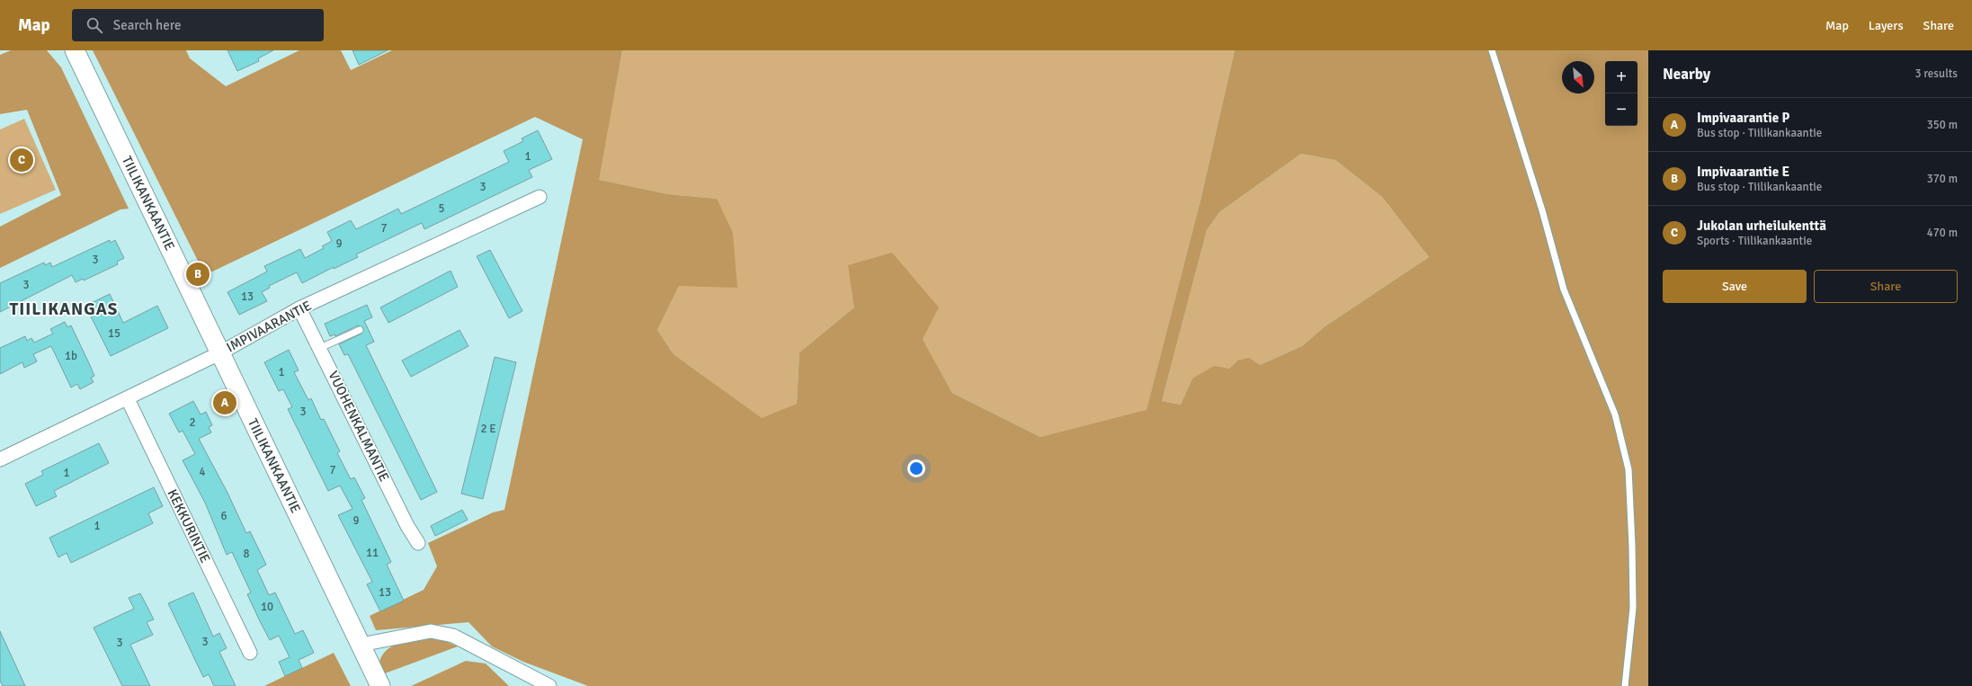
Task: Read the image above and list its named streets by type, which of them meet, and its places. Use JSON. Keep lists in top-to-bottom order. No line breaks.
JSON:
{"streets":{"street":["TIILIKANKAANTIE","IMPIVAARANTIE","VUOHENKALMANTIE","KEKKURINTIE"]},"crossings":[["TIILIKANKAANTIE","IMPIVAARANTIE"],["IMPIVAARANTIE","VUOHENKALMANTIE"],["IMPIVAARANTIE","KEKKURINTIE"]],"districts":["TIILIKANGAS"],"house_numbers":["1","3","5","7","9","3","3","13","15","1b","1","3","2","2 E","7","4","1","6","9","1","11","8","13","10","3","3"],"north":"bottom right","page":{"header":"Map","search":"Search here","nav":["Map","Layers","Share"],"heading":["Nearby","3 results"],"map_buttons":["+","−"],"list":[{"mark":"A","name":"Impivaarantie P","note":"Bus stop · Tiilikankaantie","value":"350 m"},{"mark":"B","name":"Impivaarantie E","note":"Bus stop · Tiilikankaantie","value":"370 m"},{"mark":"C","name":"Jukolan urheilukenttä","note":"Sports · Tiilikankaantie","value":"470 m"}],"pins":["C","B","A"],"buttons":["Save","Share"]}}
